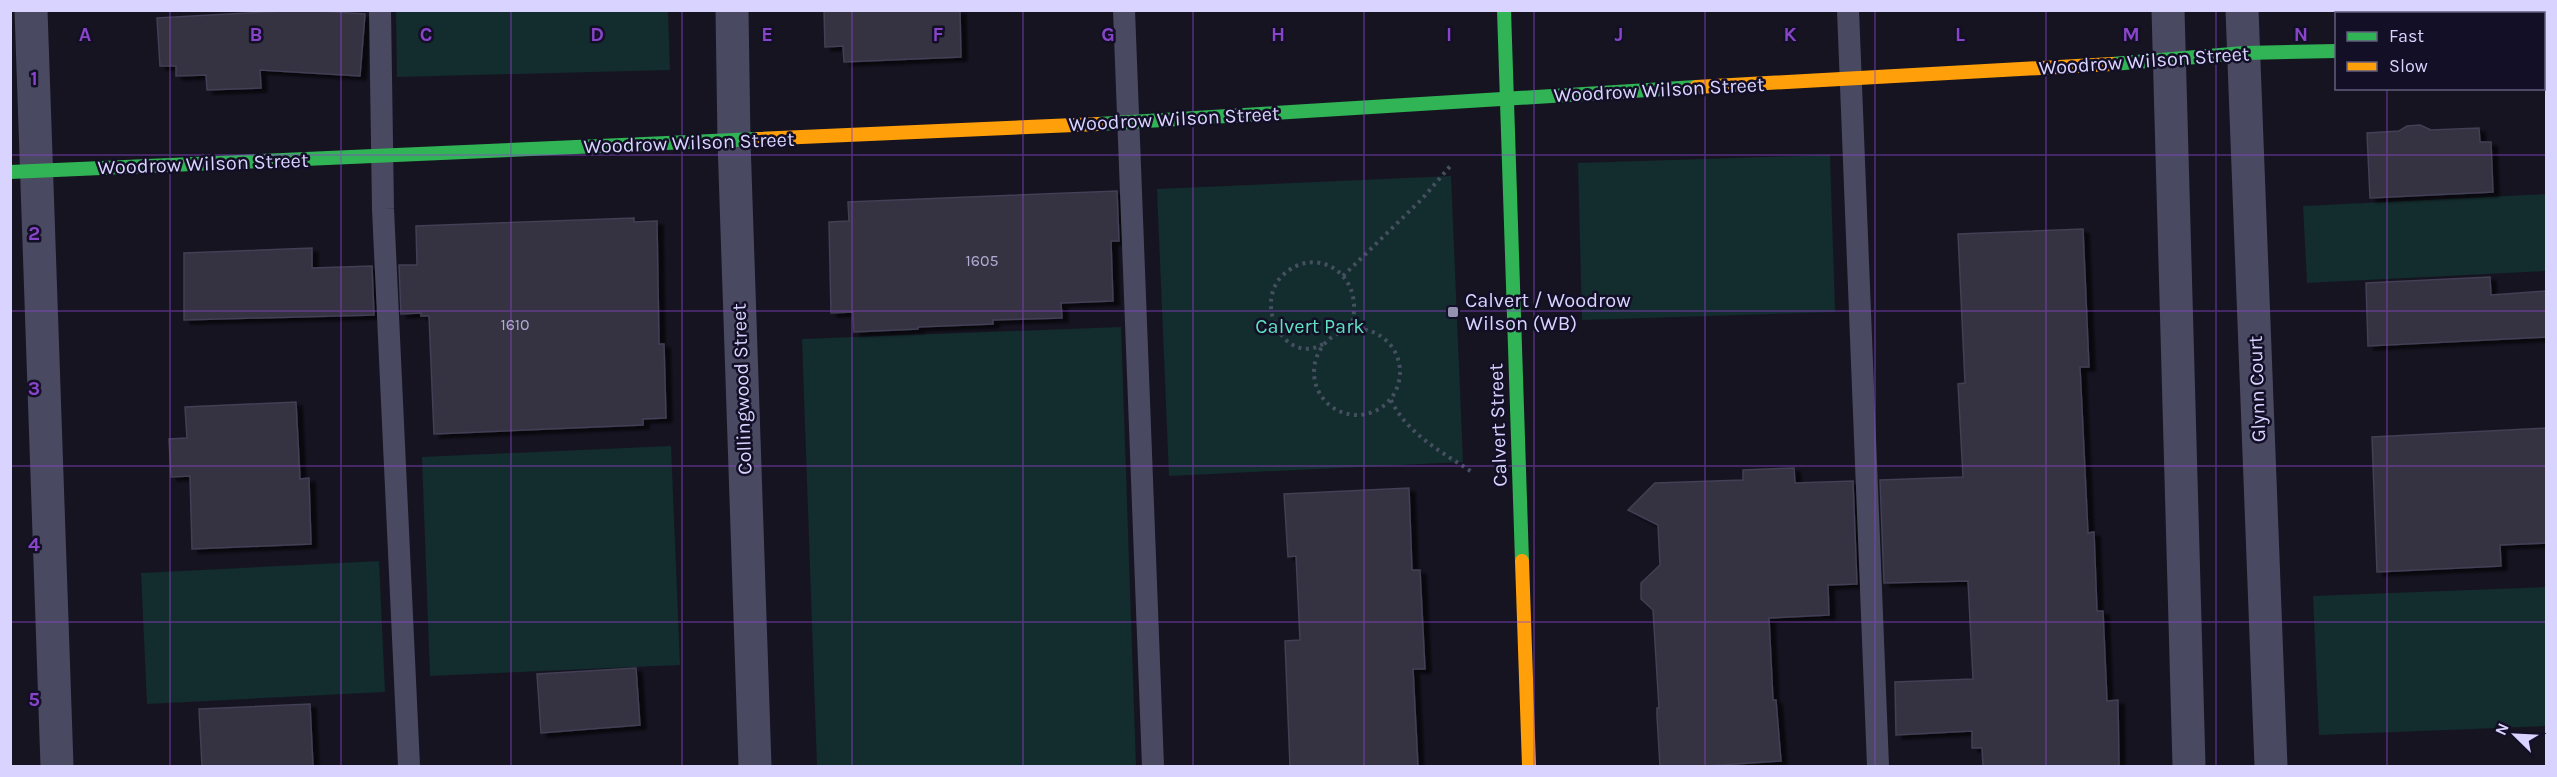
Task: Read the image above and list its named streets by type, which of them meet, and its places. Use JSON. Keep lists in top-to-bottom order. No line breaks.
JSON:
{"streets":{"street":["Woodrow Wilson Street","Collingwood Street","Glynn Court","Calvert Street"]},"crossings":[["Woodrow Wilson Street","Collingwood Street"],["Woodrow Wilson Street","Glynn Court"],["Woodrow Wilson Street","Calvert Street"]],"parks":["Calvert Park"],"places":{"transit":["Calvert / Woodrow Wilson (WB)"]},"house_numbers":["1605","1610"],"legend":["Fast","Slow"],"north":"top left","grid":{"columns":["A","B","C","D","E","F","G","H","I","J","K","L","M","N"],"rows":["1","2","3","4","5"]}}
